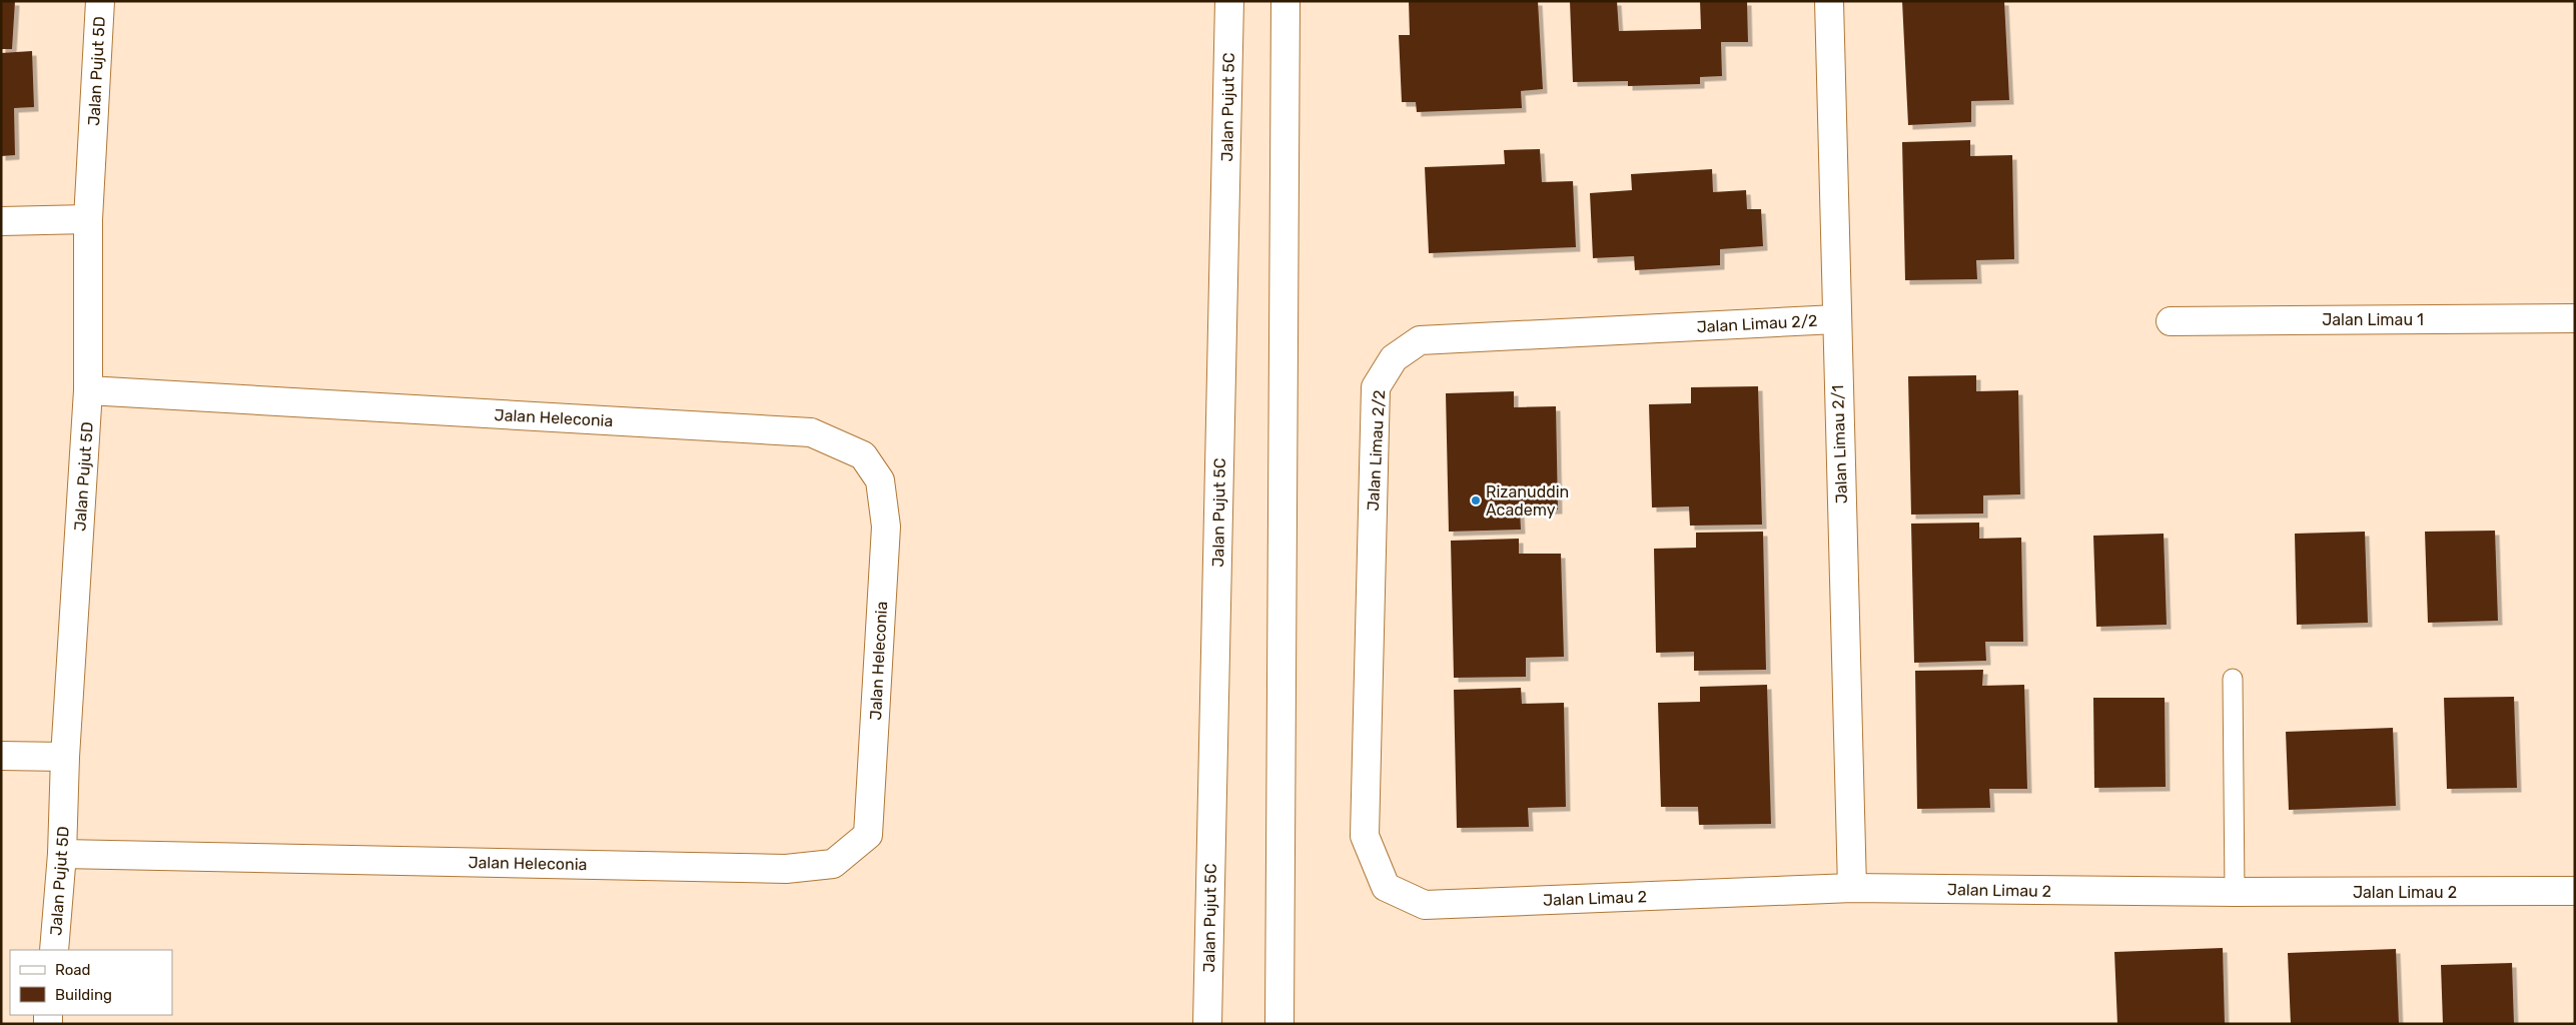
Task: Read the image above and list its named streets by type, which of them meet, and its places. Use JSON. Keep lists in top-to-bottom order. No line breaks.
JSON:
{"streets":{"street":["Jalan Pujut 5D","Jalan Pujut 5C","Jalan Limau 1","Jalan Limau 2/2","Jalan Heleconia","Jalan Limau 2/1","Jalan Limau 2"]},"crossings":[["Jalan Pujut 5D","Jalan Heleconia"],["Jalan Limau 2/2","Jalan Limau 2/1"],["Jalan Limau 2/2","Jalan Limau 2"],["Jalan Limau 2/1","Jalan Limau 2"]],"places":["Rizanuddin Academy"],"legend":["Road","Building"]}
